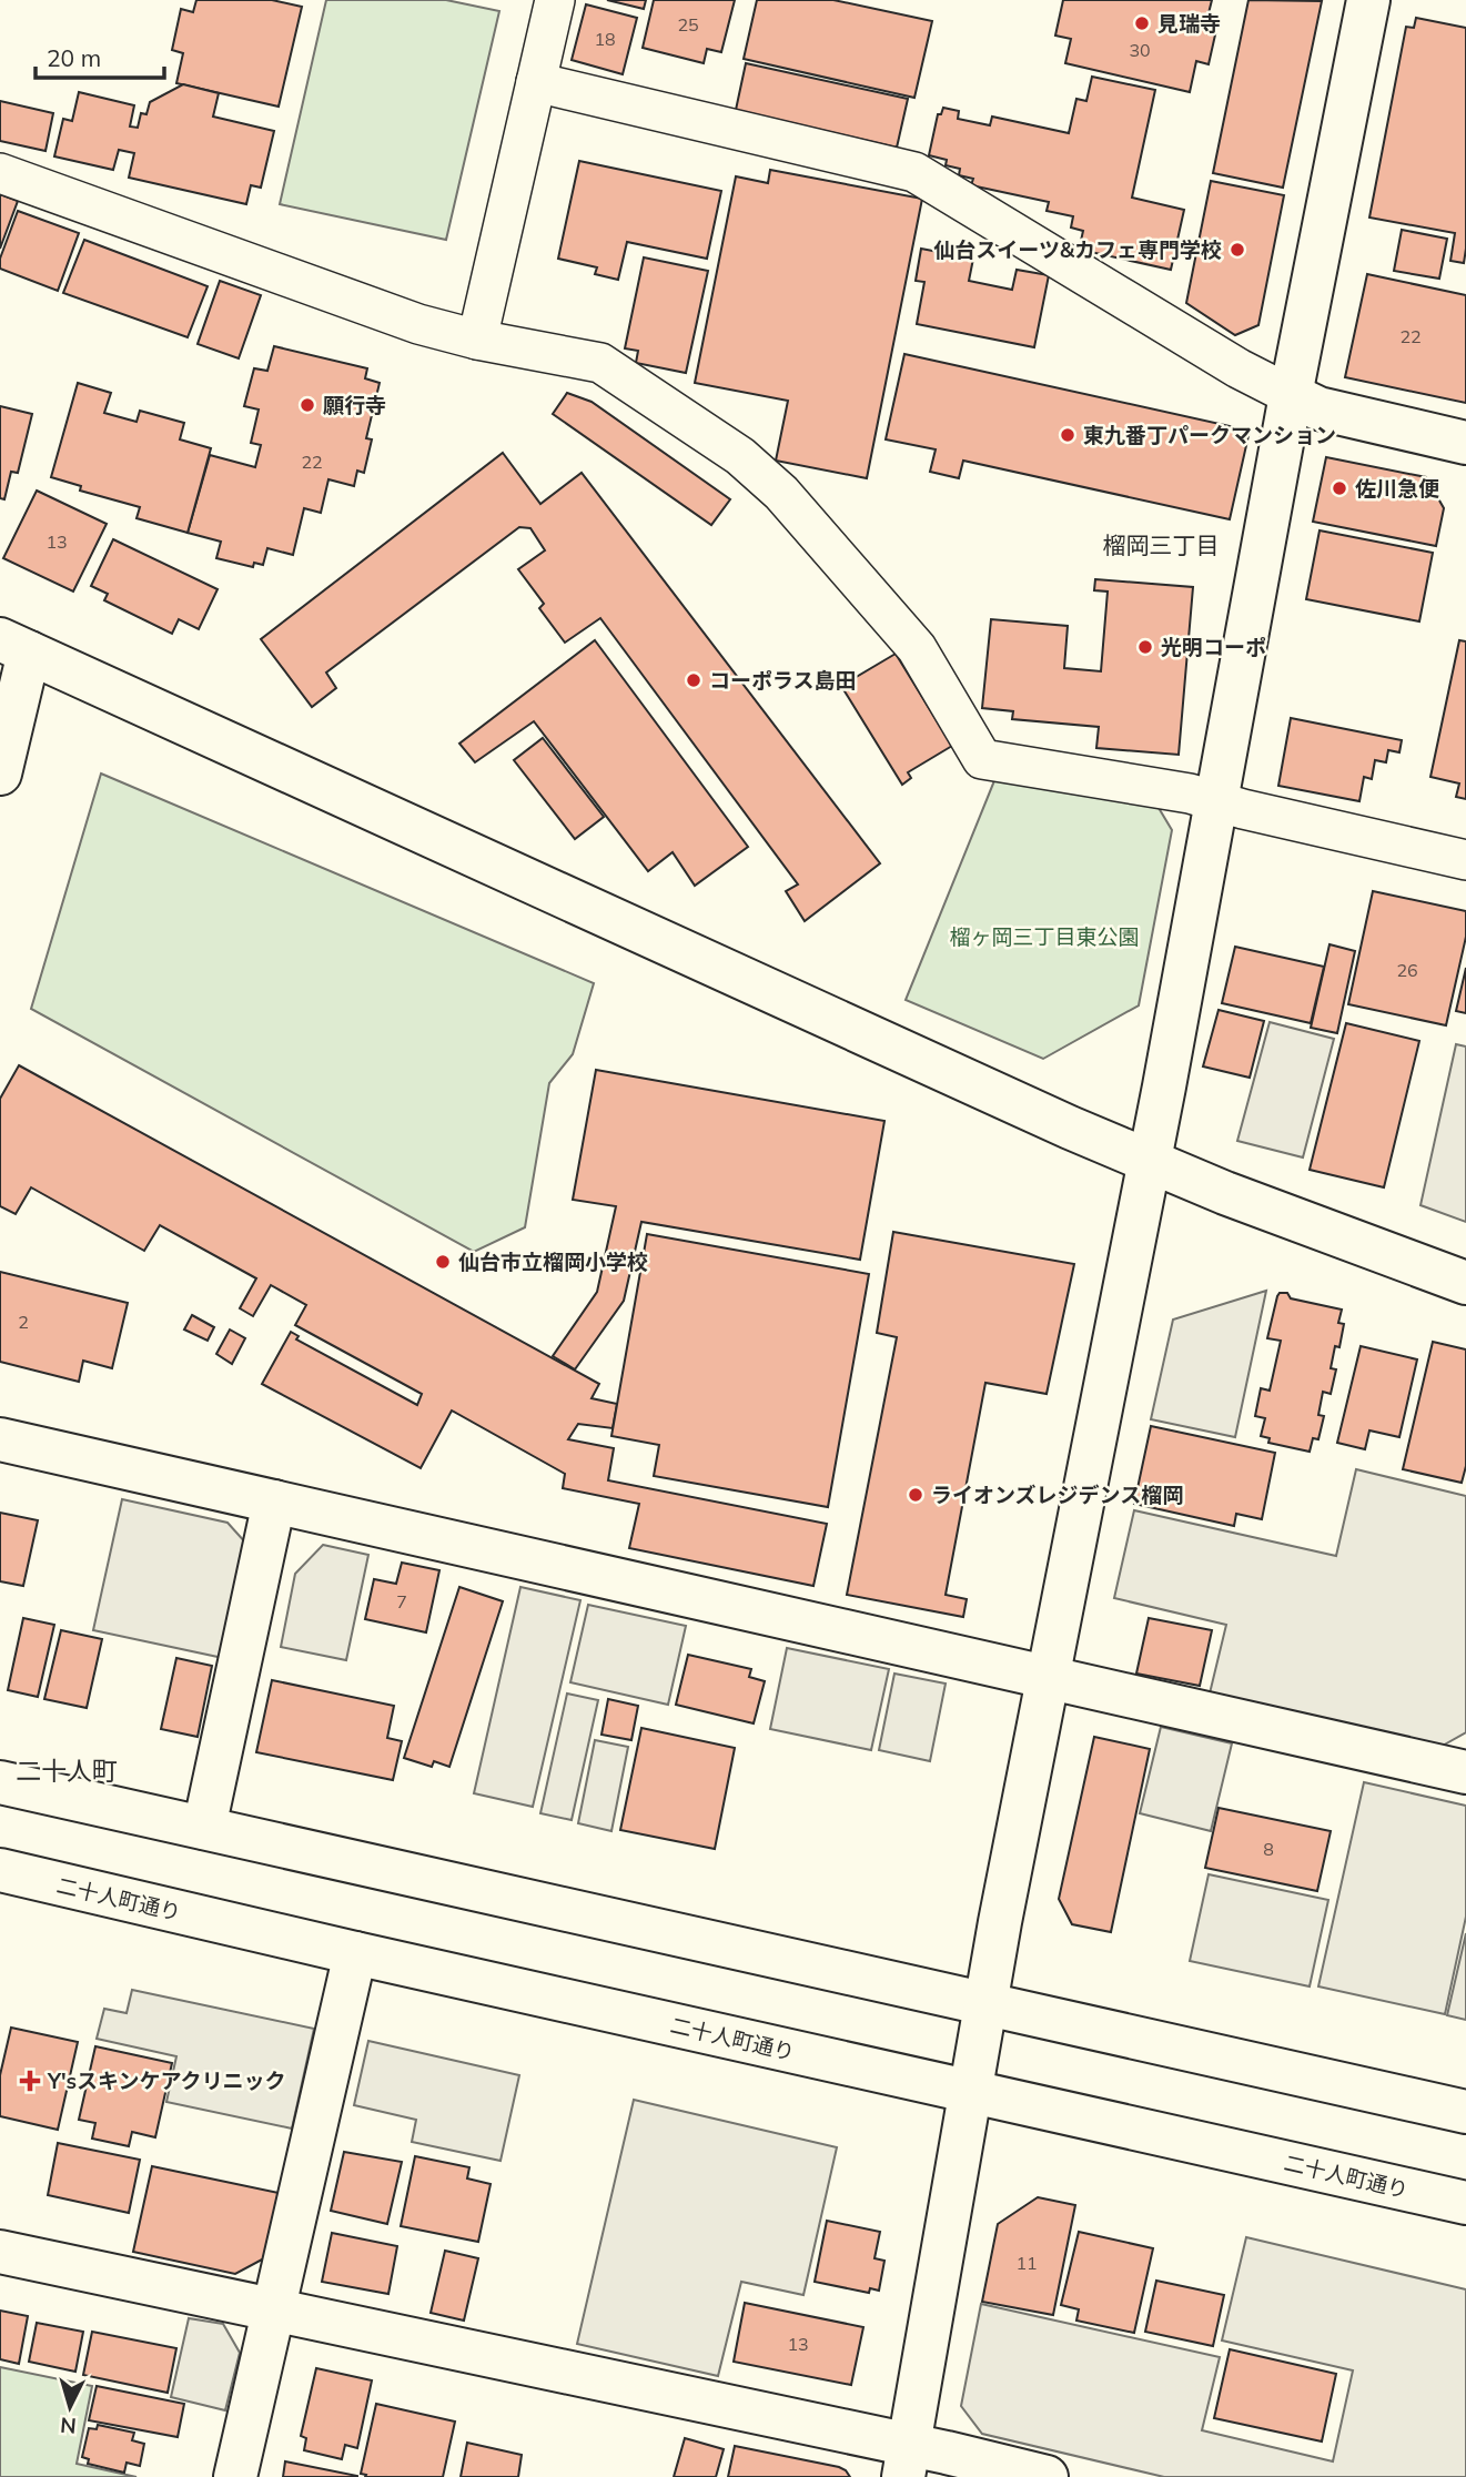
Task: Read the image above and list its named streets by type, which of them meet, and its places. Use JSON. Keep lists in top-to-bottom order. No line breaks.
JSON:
{"streets":{"street":["二十人町通り"]},"districts":["榴岡三丁目","二十人町"],"parks":["榴ヶ岡三丁目東公園"],"places":{"other":["見瑞寺","仙台スイーツ&カフェ専門学校","願行寺","東九番丁パークマンション","佐川急便","光明コーポ","コーポラス島田","仙台市立榴岡小学校","ライオンズレジデンス榴岡"],"health":["Y′sスキンケアクリニック"]},"house_numbers":["25","18","30","22","22","13","26","2","7","8","11","13"],"scale_bar":"20 m","north":"bottom"}
